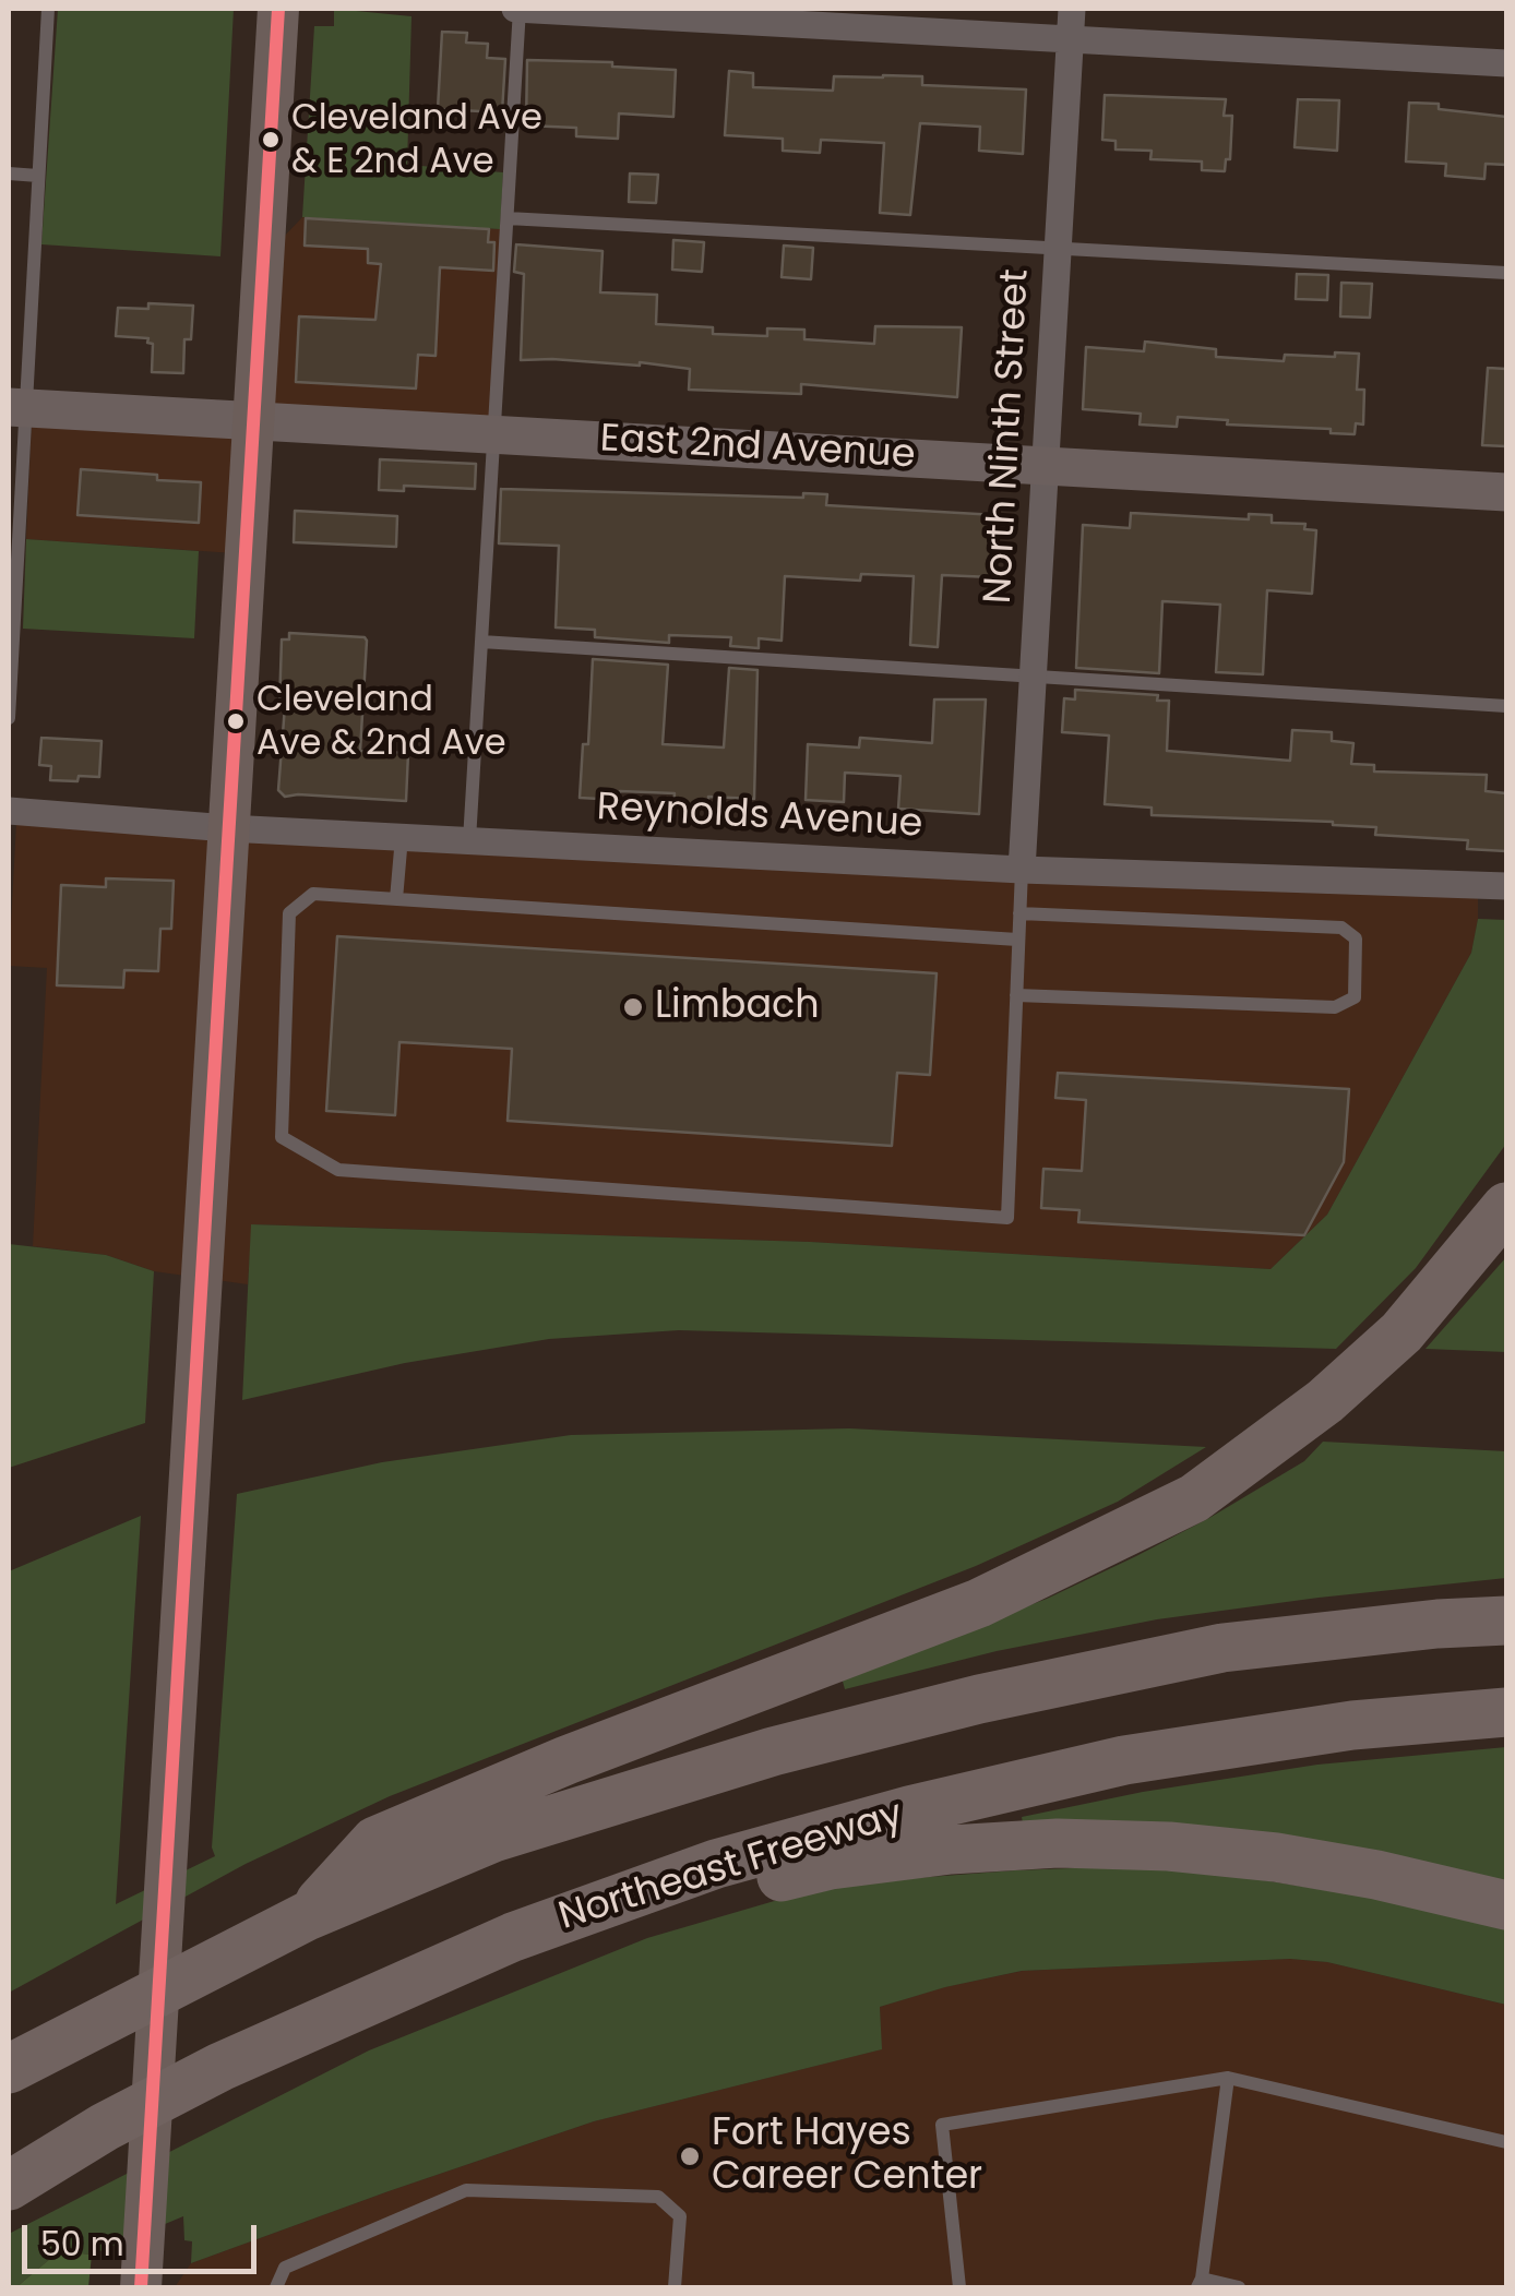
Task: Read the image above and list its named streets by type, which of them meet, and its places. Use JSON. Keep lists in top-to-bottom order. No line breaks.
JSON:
{"streets":{"highway":["Northeast Freeway"],"street":["North Ninth Street","East 2nd Avenue","Reynolds Avenue"]},"crossings":[["North Ninth Street","East 2nd Avenue"],["North Ninth Street","Reynolds Avenue"]],"places":["Cleveland Ave & E 2nd Ave","Cleveland Ave & 2nd Ave","Limbach","Fort Hayes Career Center"],"scale_bar":"50 m"}
